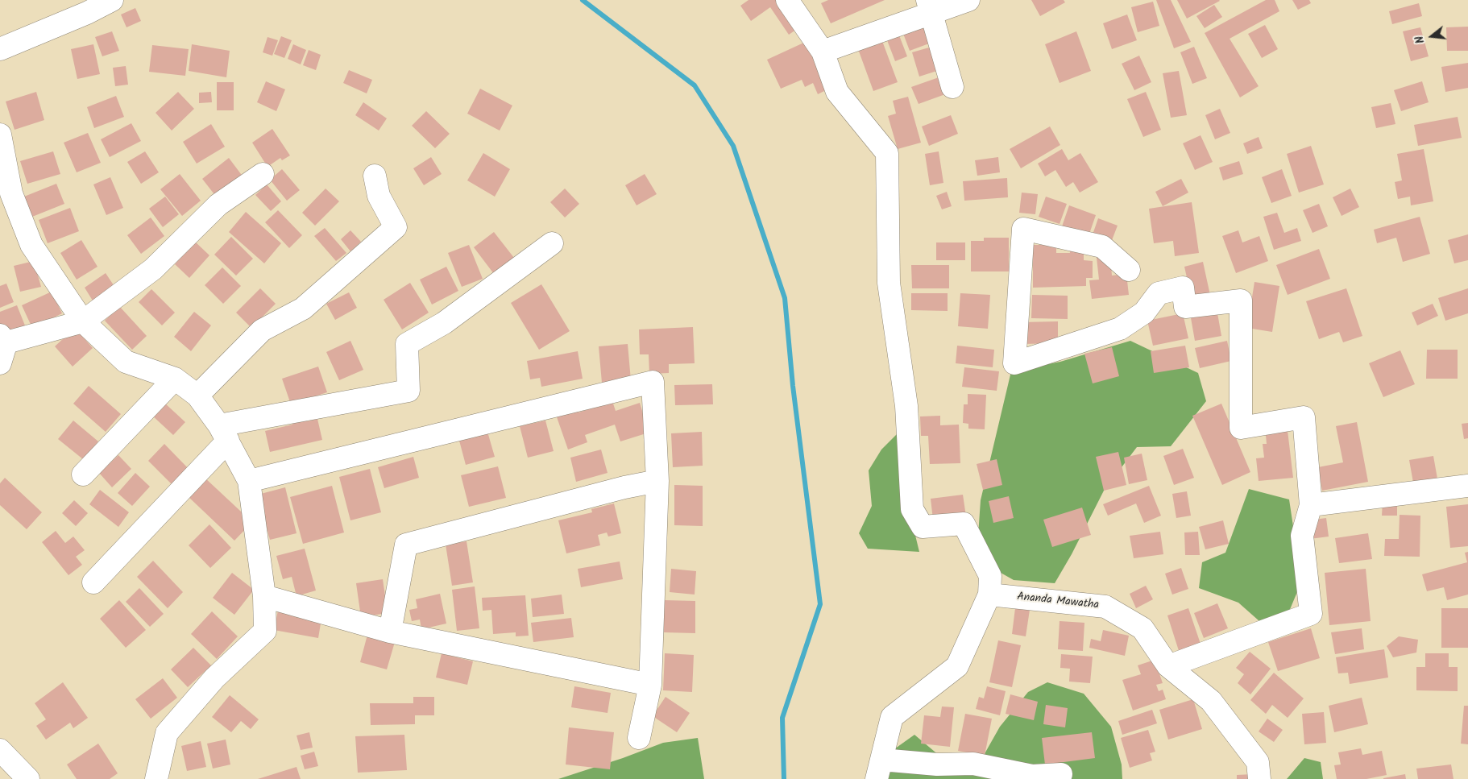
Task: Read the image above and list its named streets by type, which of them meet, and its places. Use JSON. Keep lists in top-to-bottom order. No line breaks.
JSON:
{"streets":{"street":["Ananda Mawatha"]},"north":"left"}
